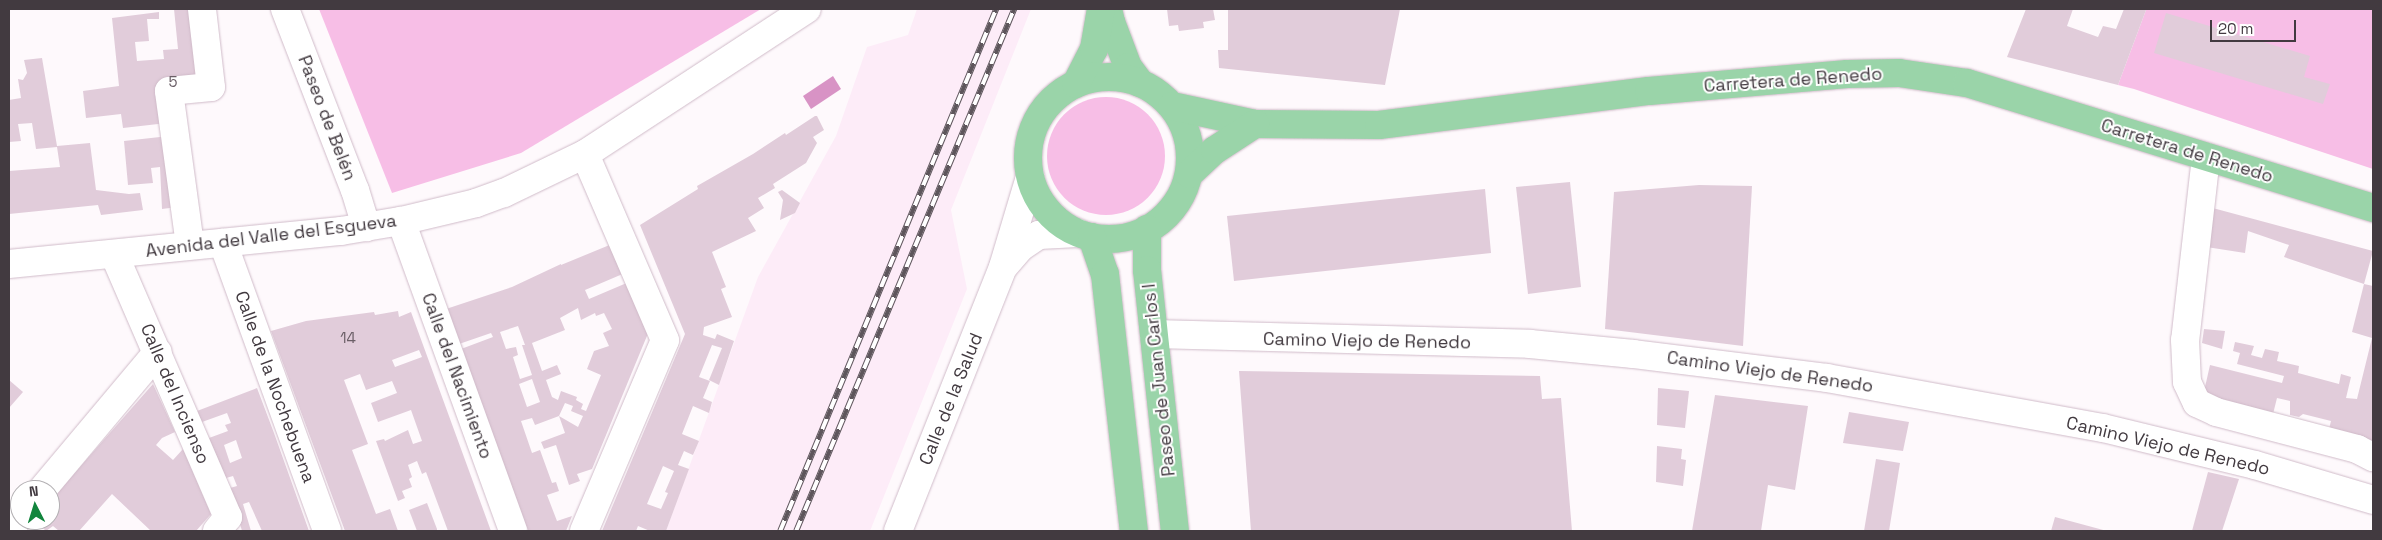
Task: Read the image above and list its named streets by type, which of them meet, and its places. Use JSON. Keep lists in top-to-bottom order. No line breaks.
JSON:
{"streets":{"main road":["Carretera de Renedo","Paseo de Juan Carlos I"],"street":["Paseo de Belén","Avenida del Valle del Esgueva","Camino Viejo de Renedo","Calle del Nacimiento","Calle de la Nochebuena","Calle del Incienso","Calle de la Salud"]},"crossings":[["Carretera de Renedo","Paseo de Juan Carlos I"],["Carretera de Renedo","Calle de la Salud"],["Paseo de Belén","Avenida del Valle del Esgueva"],["Avenida del Valle del Esgueva","Calle del Nacimiento"],["Avenida del Valle del Esgueva","Calle de la Nochebuena"],["Avenida del Valle del Esgueva","Calle del Incienso"],["Camino Viejo de Renedo","Paseo de Juan Carlos I"],["Paseo de Juan Carlos I","Calle de la Salud"]],"house_numbers":["5","14"],"scale_bar":"20 m","north":"top"}
